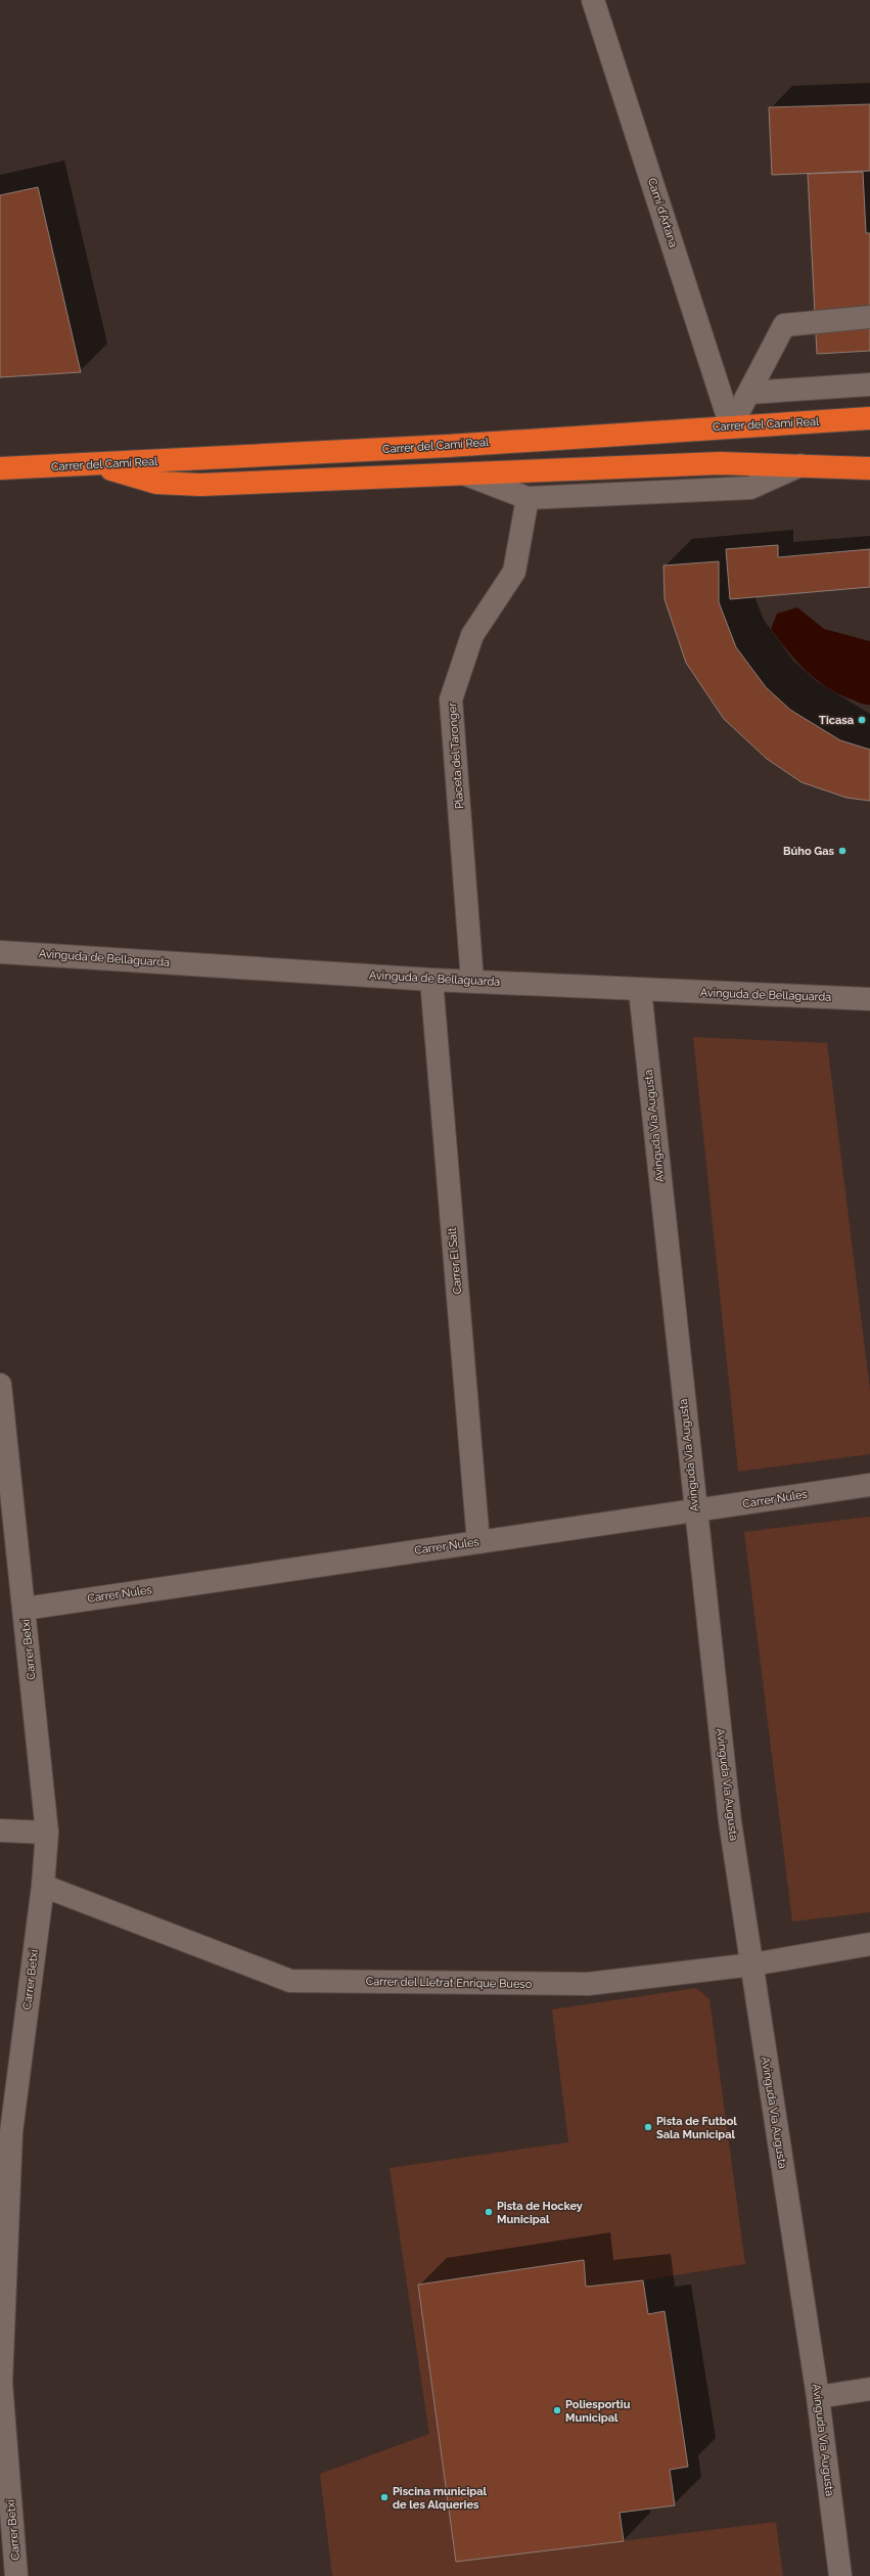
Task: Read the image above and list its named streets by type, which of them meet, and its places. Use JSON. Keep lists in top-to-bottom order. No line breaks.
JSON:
{"streets":{"highway":["Carrer del Camí Real"],"street":["Camí d'Artana","Placeta del Taronger","Avinguda de Bellaguarda","Avinguda Via Augusta","Carrer El Salt","Carrer Nules","Carrer Betxí","Carrer del Lletrat Enrique Bueso"]},"crossings":[["Camí d'Artana","Carrer del Camí Real"],["Placeta del Taronger","Avinguda de Bellaguarda"],["Avinguda de Bellaguarda","Avinguda Via Augusta"],["Avinguda de Bellaguarda","Carrer El Salt"],["Avinguda Via Augusta","Carrer Nules"],["Avinguda Via Augusta","Carrer del Lletrat Enrique Bueso"],["Carrer El Salt","Carrer Nules"],["Carrer Nules","Carrer Betxí"],["Carrer Betxí","Carrer del Lletrat Enrique Bueso"]],"places":["Ticasa","Búho Gas","Pista de Futbol Sala Municipal","Pista de Hockey Municipal","Poliesportiu Municipal","Piscina municipal de les Alqueries"]}
